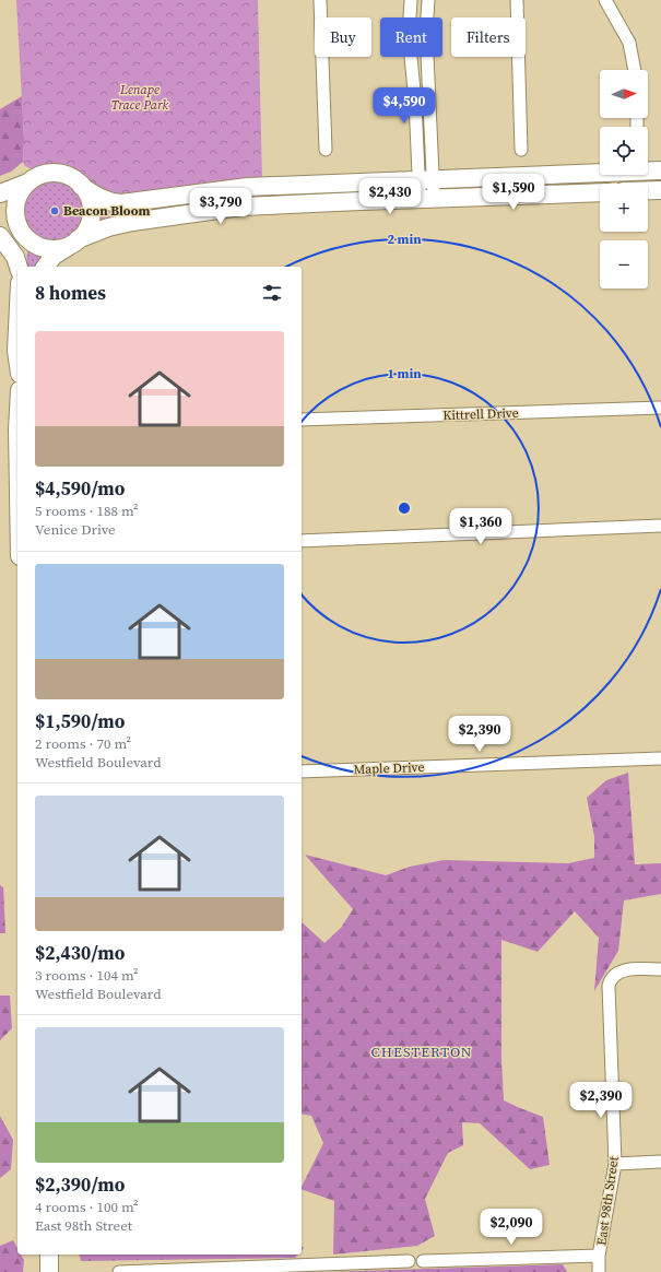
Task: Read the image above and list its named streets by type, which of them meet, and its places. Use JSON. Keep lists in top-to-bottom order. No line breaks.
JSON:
{"streets":{"street":["Kittrell Drive","Maple Drive","East 98th Street"]},"districts":["CHESTERTON"],"parks":["Lenape Trace Park"],"places":["Beacon Bloom"],"north":"right","page":{"chip":["Buy","Rent","Filters"],"map_buttons":["+","−"],"price":["$4,590","$1,590","$2,430","$3,790","$1,360","$2,390","$2,390","$2,090"],"heading":"8 homes","list":[{"name":"$4,590/mo","note":"5 rooms · 188 m² · Venice Drive"},{"name":"$1,590/mo","note":"2 rooms · 70 m² · Westfield Boulevard"},{"name":"$2,430/mo","note":"3 rooms · 104 m² · Westfield Boulevard"},{"name":"$2,390/mo","note":"4 rooms · 100 m² · East 98th Street"}]},"rings":["2 min","1 min"]}
